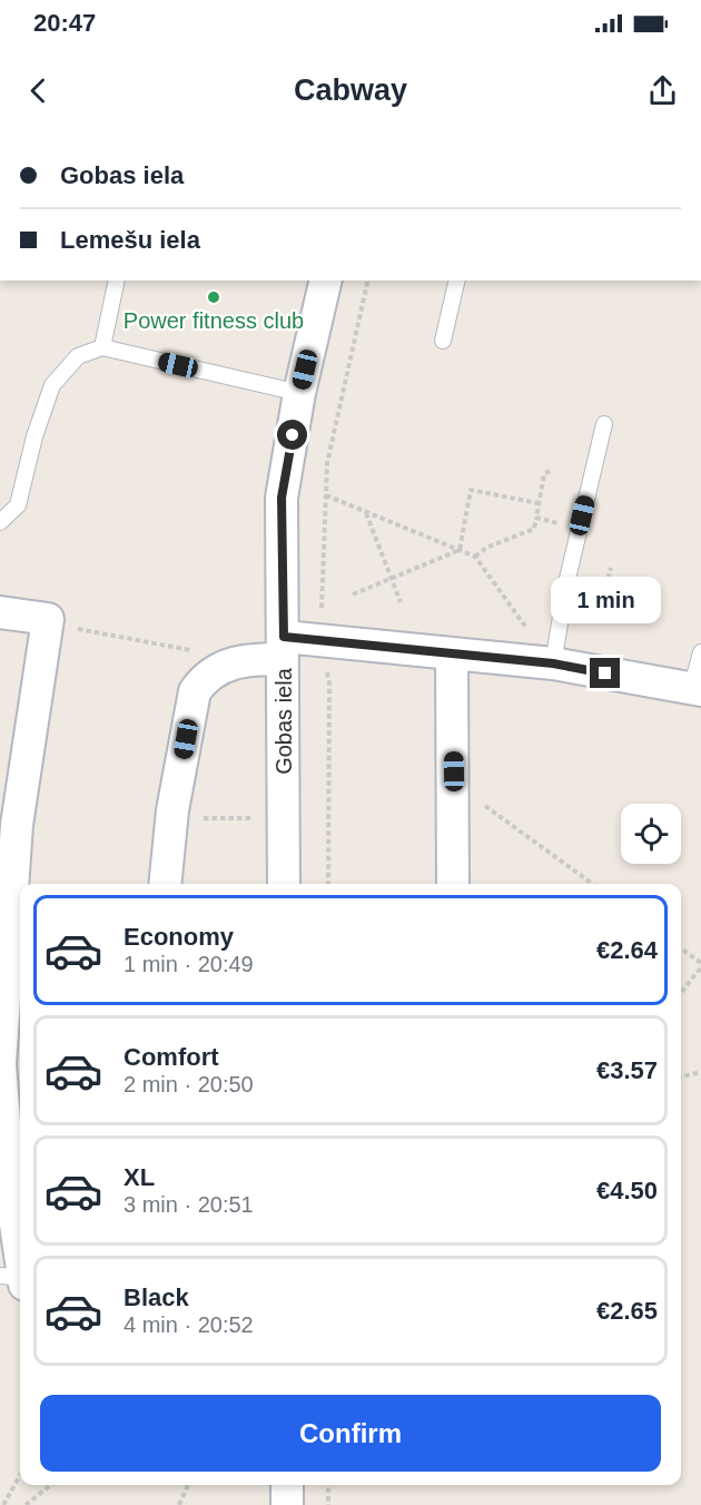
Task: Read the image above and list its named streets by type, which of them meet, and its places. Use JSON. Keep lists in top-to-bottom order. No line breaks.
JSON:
{"streets":{"street":["Gobas iela"]},"places":["Power fitness club"],"page":{"status":"20:47","header":"Cabway","banner":["Gobas iela","Lemešu iela"],"bubble":"1 min","list":[{"name":"Economy","note":"1 min · 20:49","value":"€2.64"},{"name":"Comfort","note":"2 min · 20:50","value":"€3.57"},{"name":"XL","note":"3 min · 20:51","value":"€4.50"},{"name":"Black","note":"4 min · 20:52","value":"€2.65"}],"buttons":"Confirm"}}
